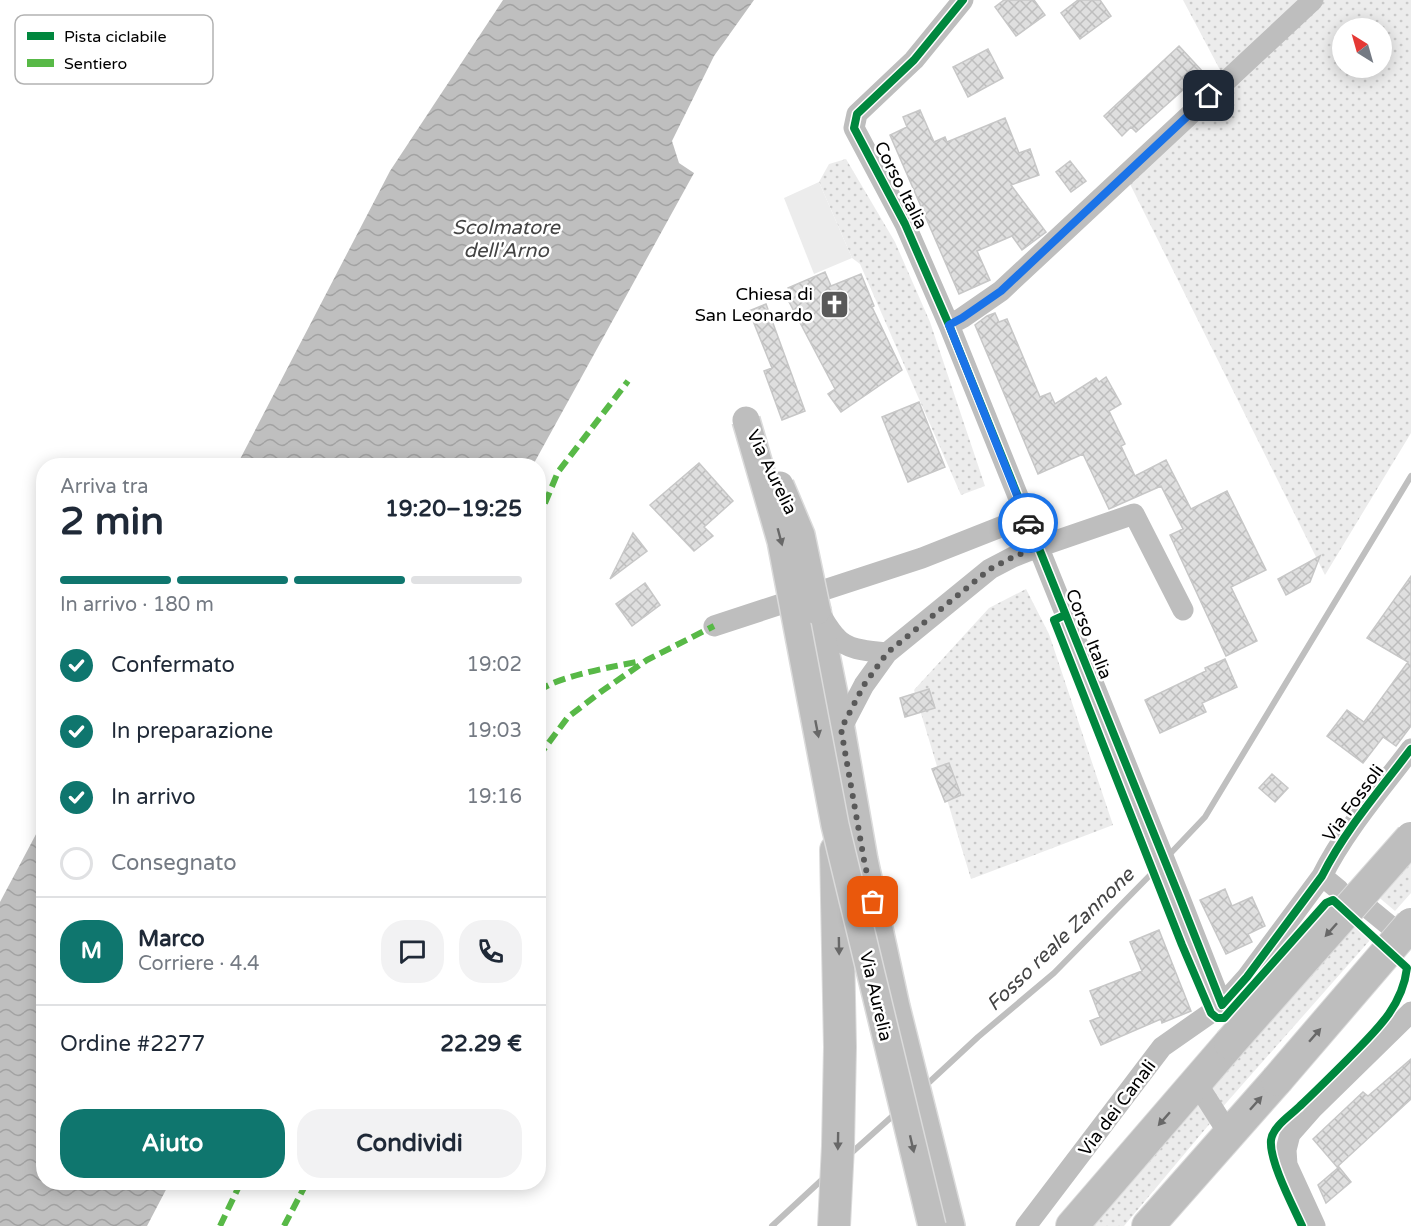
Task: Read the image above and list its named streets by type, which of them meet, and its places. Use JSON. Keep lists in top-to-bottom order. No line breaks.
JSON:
{"streets":{"main road":["Via Aurelia"],"street":["Corso Italia","Via Fossoli","Via dei Canali"]},"crossings":[["Corso Italia","Via dei Canali"]],"water":["Scolmatore dell'Arno","Fosso reale Zannone"],"places":{"church":["Chiesa di San Leonardo"]},"legend":["Pista ciclabile","Sentiero"],"north":"top left","page":{"heading":["2 min","Arriva tra","19:20–19:25"],"panel":["Marco","Corriere · 4.4","Ordine #2277","22.29 €"],"bar":"In arrivo · 180 m","list":[["Confermato","19:02"],["In preparazione","19:03"],["In arrivo","19:16"],"Consegnato"],"round":"M","buttons":["Aiuto","Condividi"]}}
